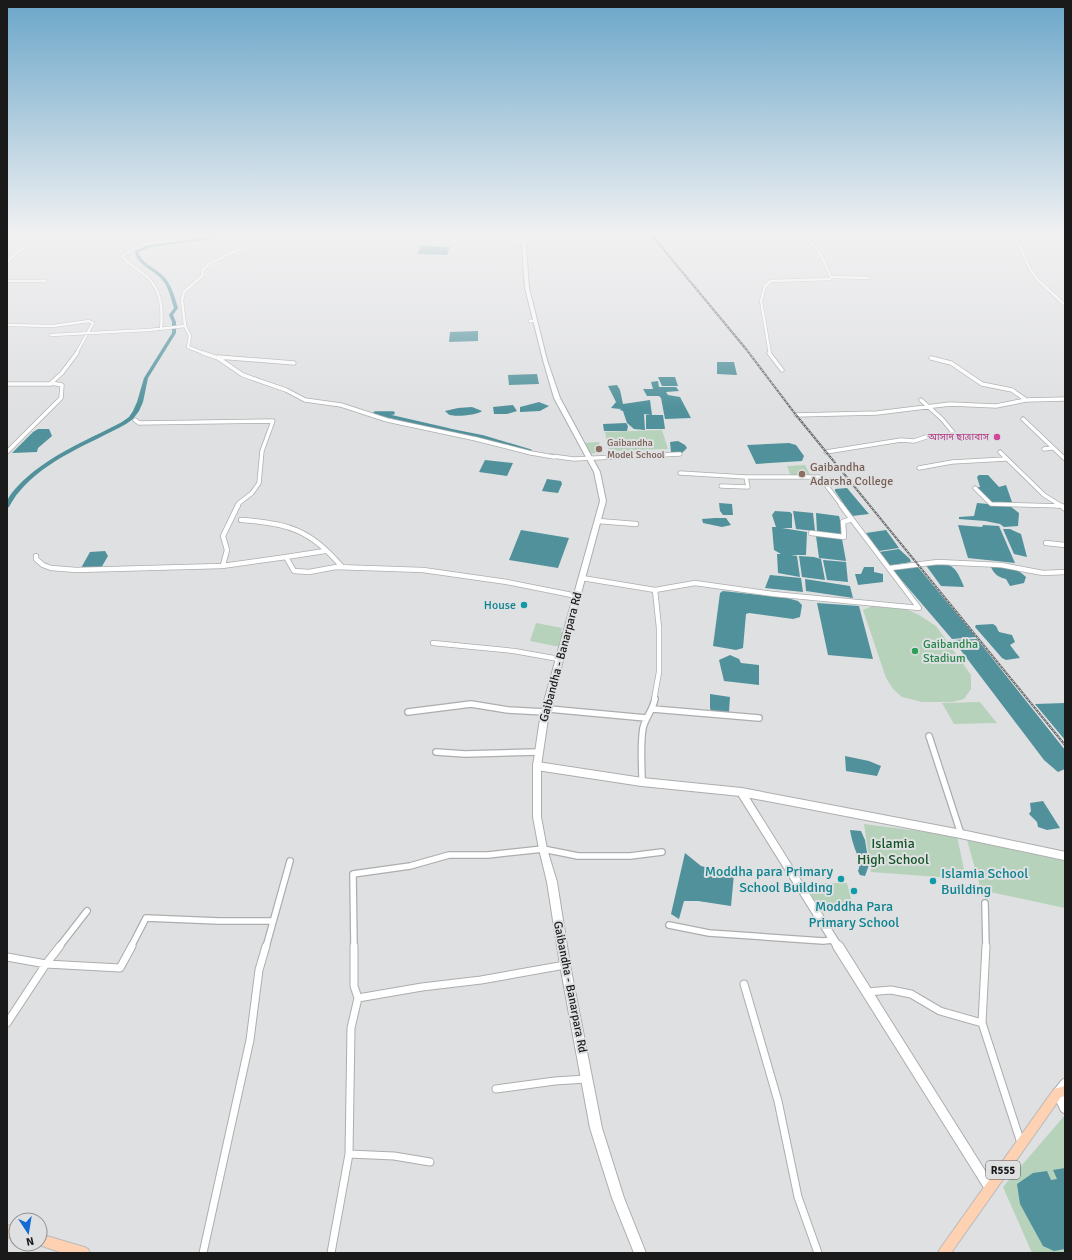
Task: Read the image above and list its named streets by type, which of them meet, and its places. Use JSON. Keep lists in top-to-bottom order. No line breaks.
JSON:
{"streets":{"main road":["Gaibandha - Banarpara Rd","R555"]},"parks":["Islamia High School"],"places":["আসাদ ছাত্রাবাস","Gaibandha Model School","Gaibandha Adarsha College","House","Gaibandha Stadium","Moddha para Primary School Building","Islamia School Building","Moddha Para Primary School"],"north":"bottom"}
